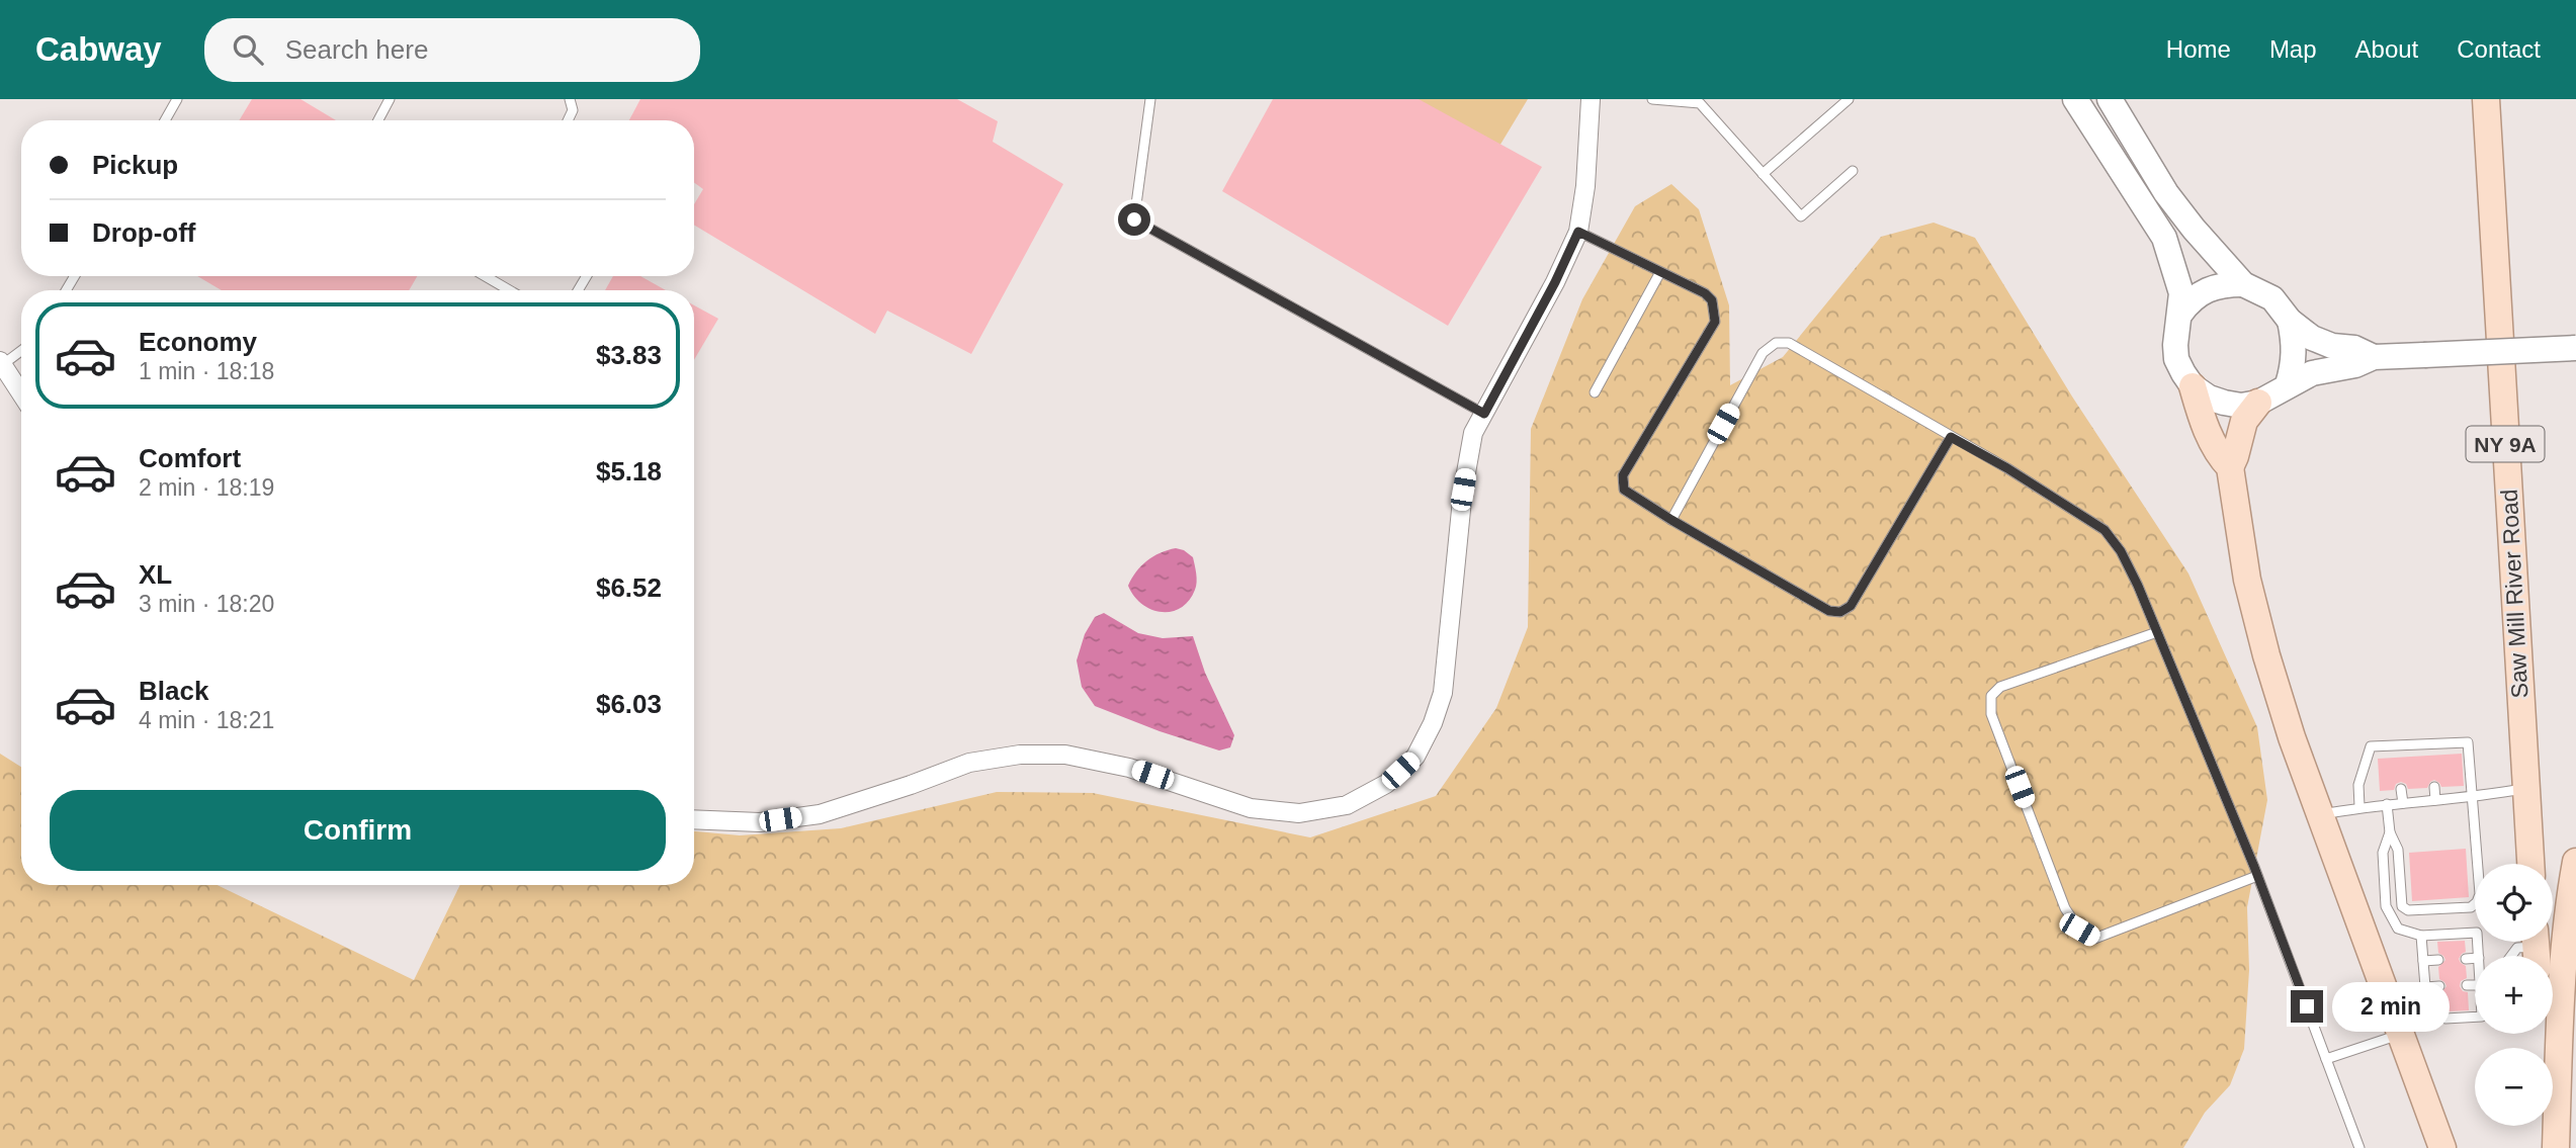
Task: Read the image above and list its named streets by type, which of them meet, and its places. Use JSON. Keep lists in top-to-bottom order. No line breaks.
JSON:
{"streets":{"main road":["NY 9A","Saw Mill River Road"]},"page":{"header":"Cabway","search":"Search here","nav":["Home","Map","About","Contact"],"banner":["Pickup","Drop-off"],"list":[{"name":"Economy","note":"1 min · 18:18","value":"$3.83"},{"name":"Comfort","note":"2 min · 18:19","value":"$5.18"},{"name":"XL","note":"3 min · 18:20","value":"$6.52"},{"name":"Black","note":"4 min · 18:21","value":"$6.03"}],"buttons":"Confirm","map_buttons":["+","−"],"bubble":"2 min"}}
